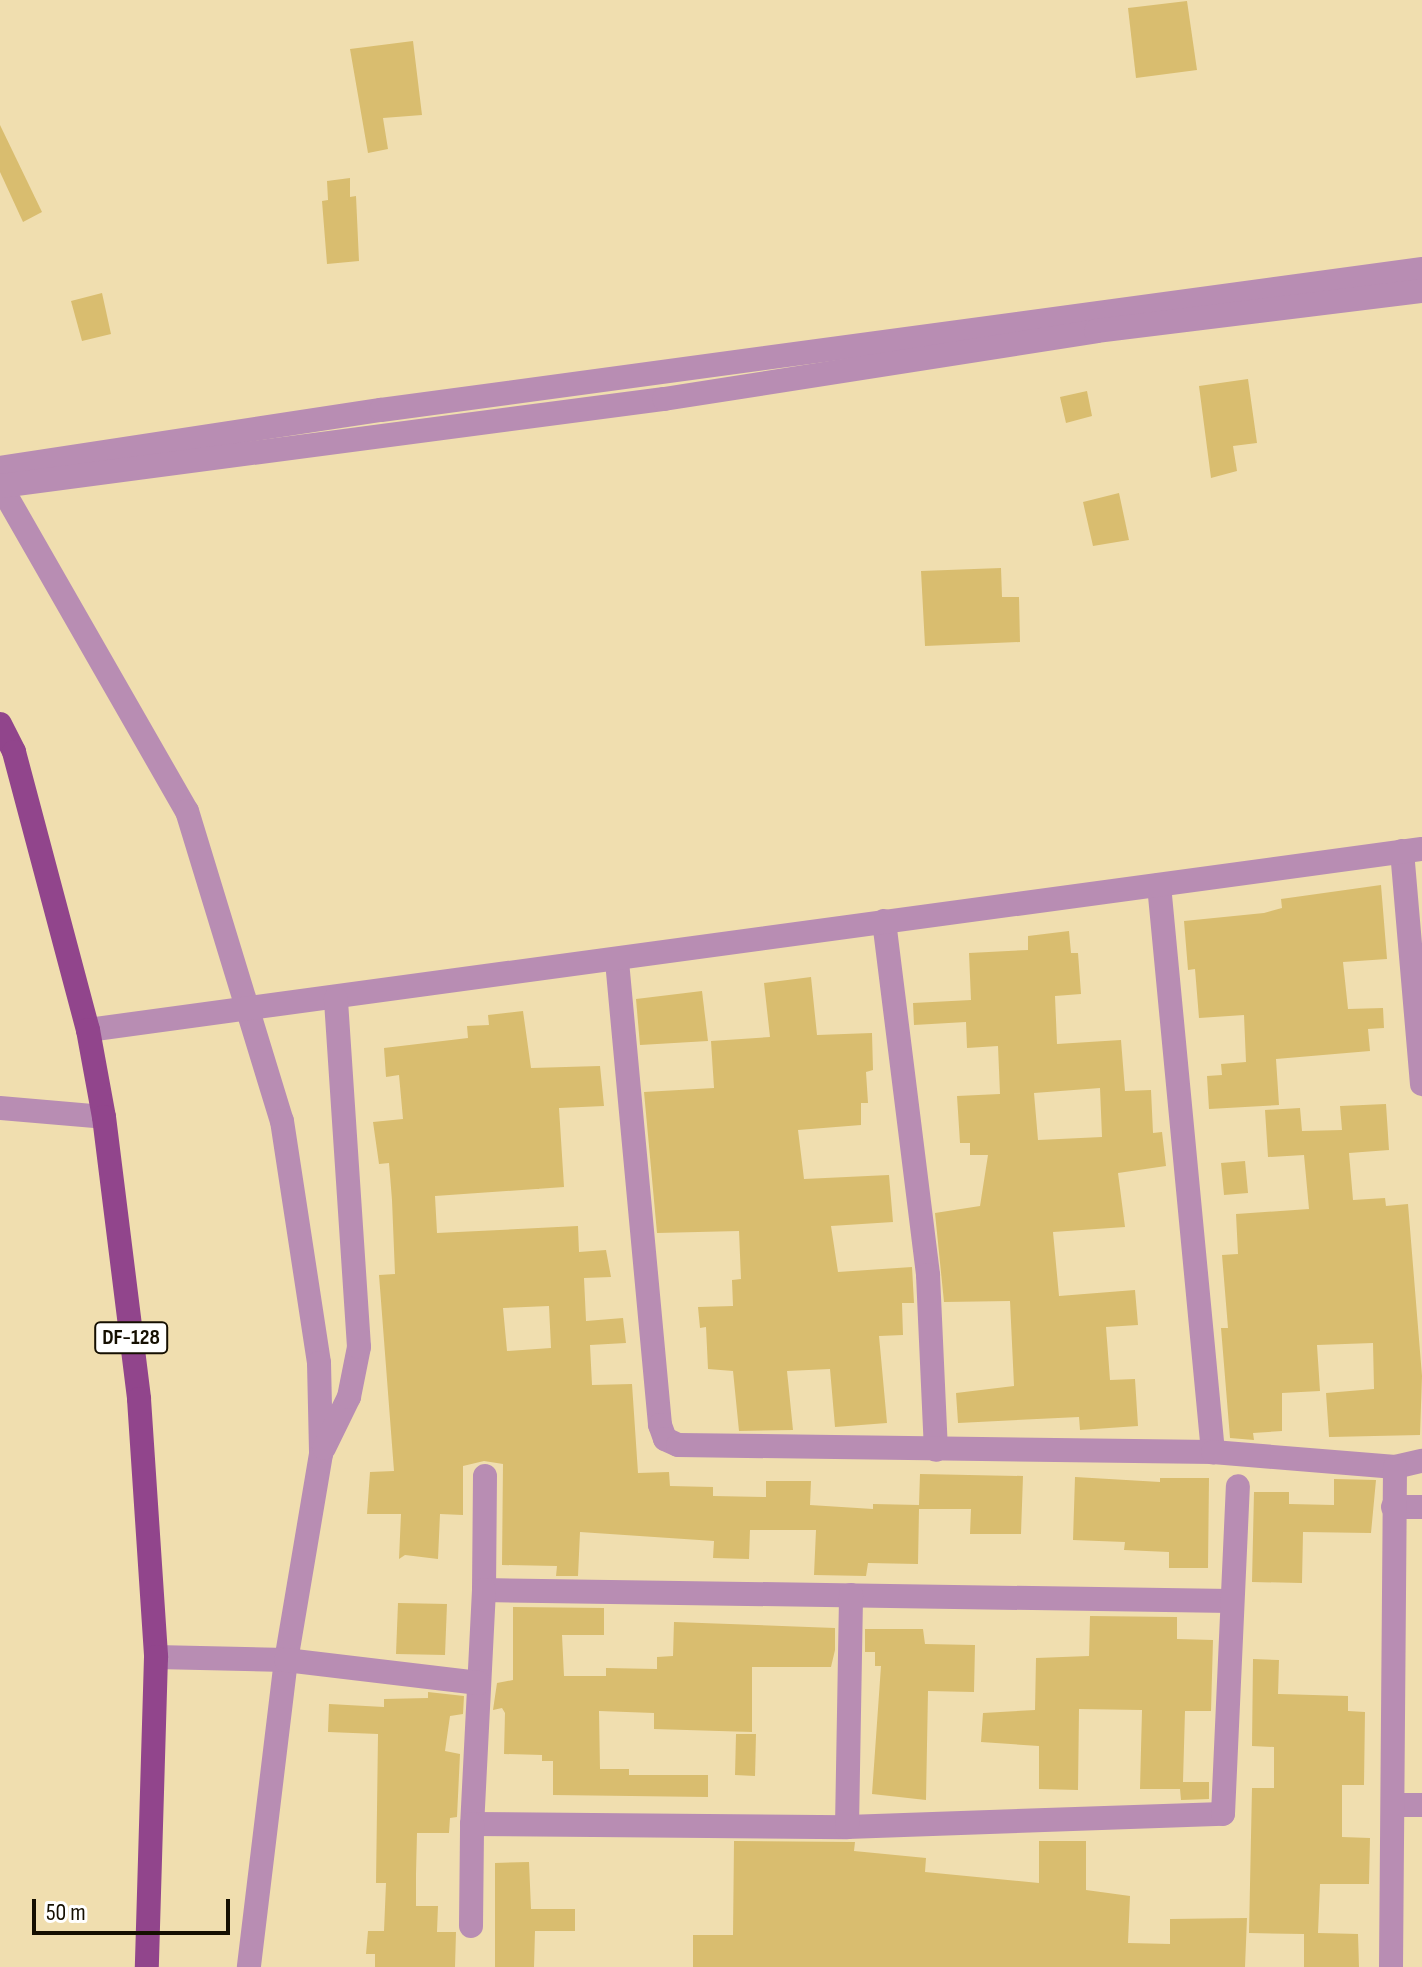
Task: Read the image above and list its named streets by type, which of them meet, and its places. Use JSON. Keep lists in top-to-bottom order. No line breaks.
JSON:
{"streets":{"main road":["DF-128"]},"scale_bar":"50 m"}
